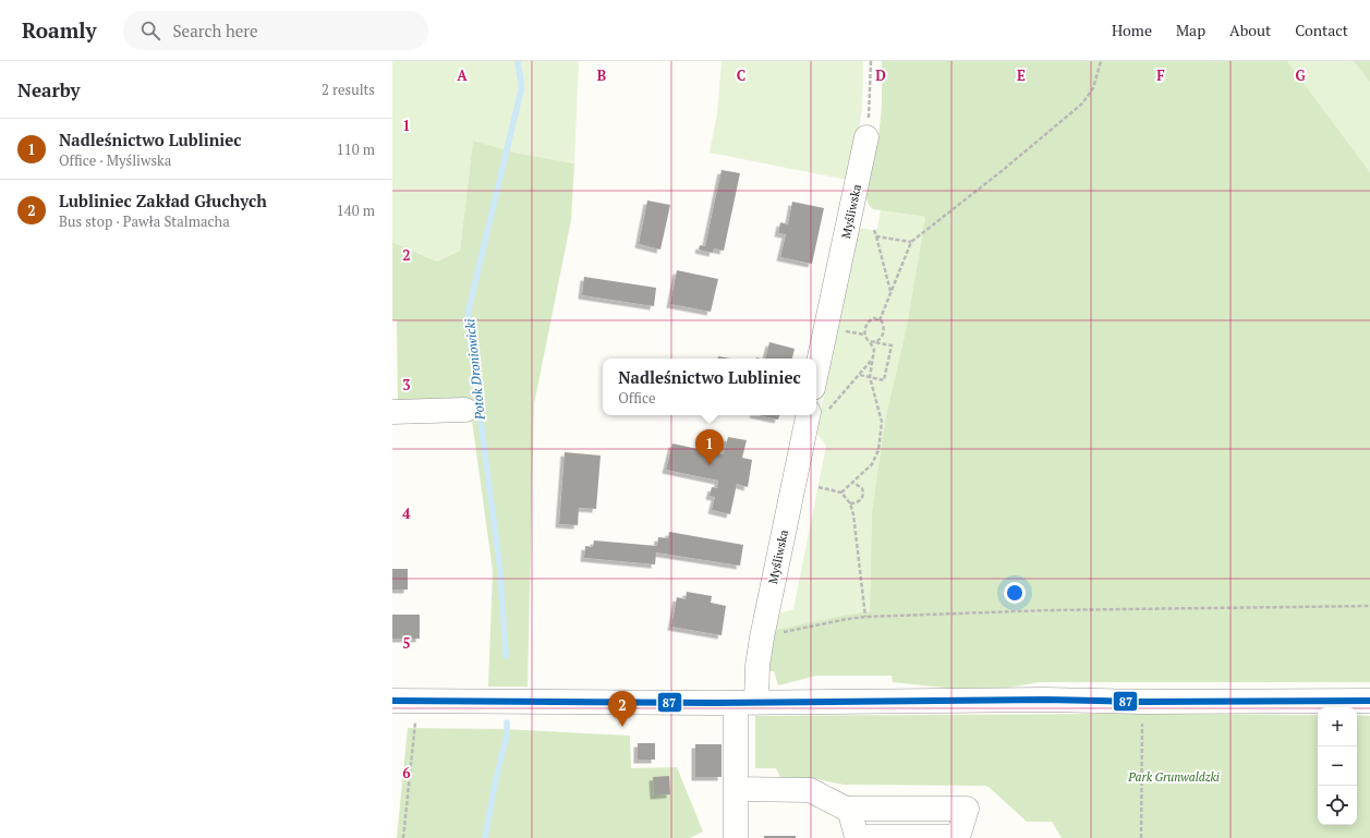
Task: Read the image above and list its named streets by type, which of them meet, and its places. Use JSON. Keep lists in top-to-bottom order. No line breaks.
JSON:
{"streets":{"street":["Myśliwska"]},"water":["Potok Droniowicki"],"parks":["Park Grunwaldzki"],"lines":["transit line 87"],"page":{"header":"Roamly","search":"Search here","nav":["Home","Map","About","Contact"],"heading":["Nearby","2 results"],"list":[{"mark":"1","name":"Nadleśnictwo Lubliniec","note":"Office · Myśliwska","value":"110 m"},{"mark":"2","name":"Lubliniec Zakład Głuchych","note":"Bus stop · Pawła Stalmacha","value":"140 m"}],"popup":["Nadleśnictwo Lubliniec","Office"],"pins":["1","2"],"map_buttons":["+","−"]},"grid":{"columns":["A","B","C","D","E","F","G"],"rows":["1","2","3","4","5","6"]}}
